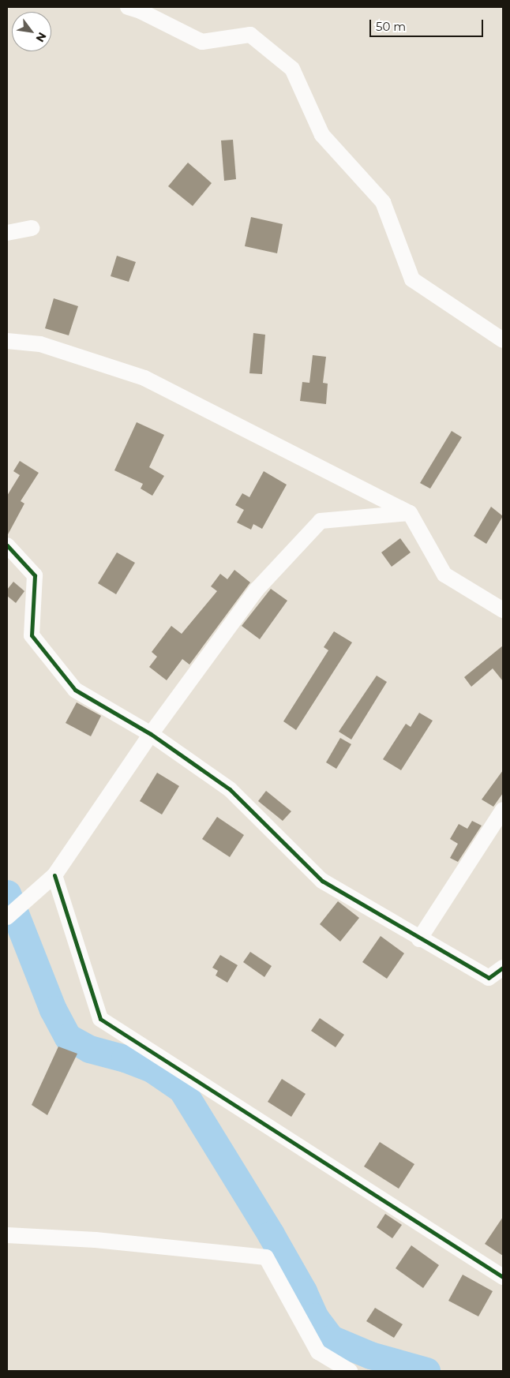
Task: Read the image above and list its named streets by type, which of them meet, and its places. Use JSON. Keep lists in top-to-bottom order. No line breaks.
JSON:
{"scale_bar":"50 m","north":"bottom right"}
